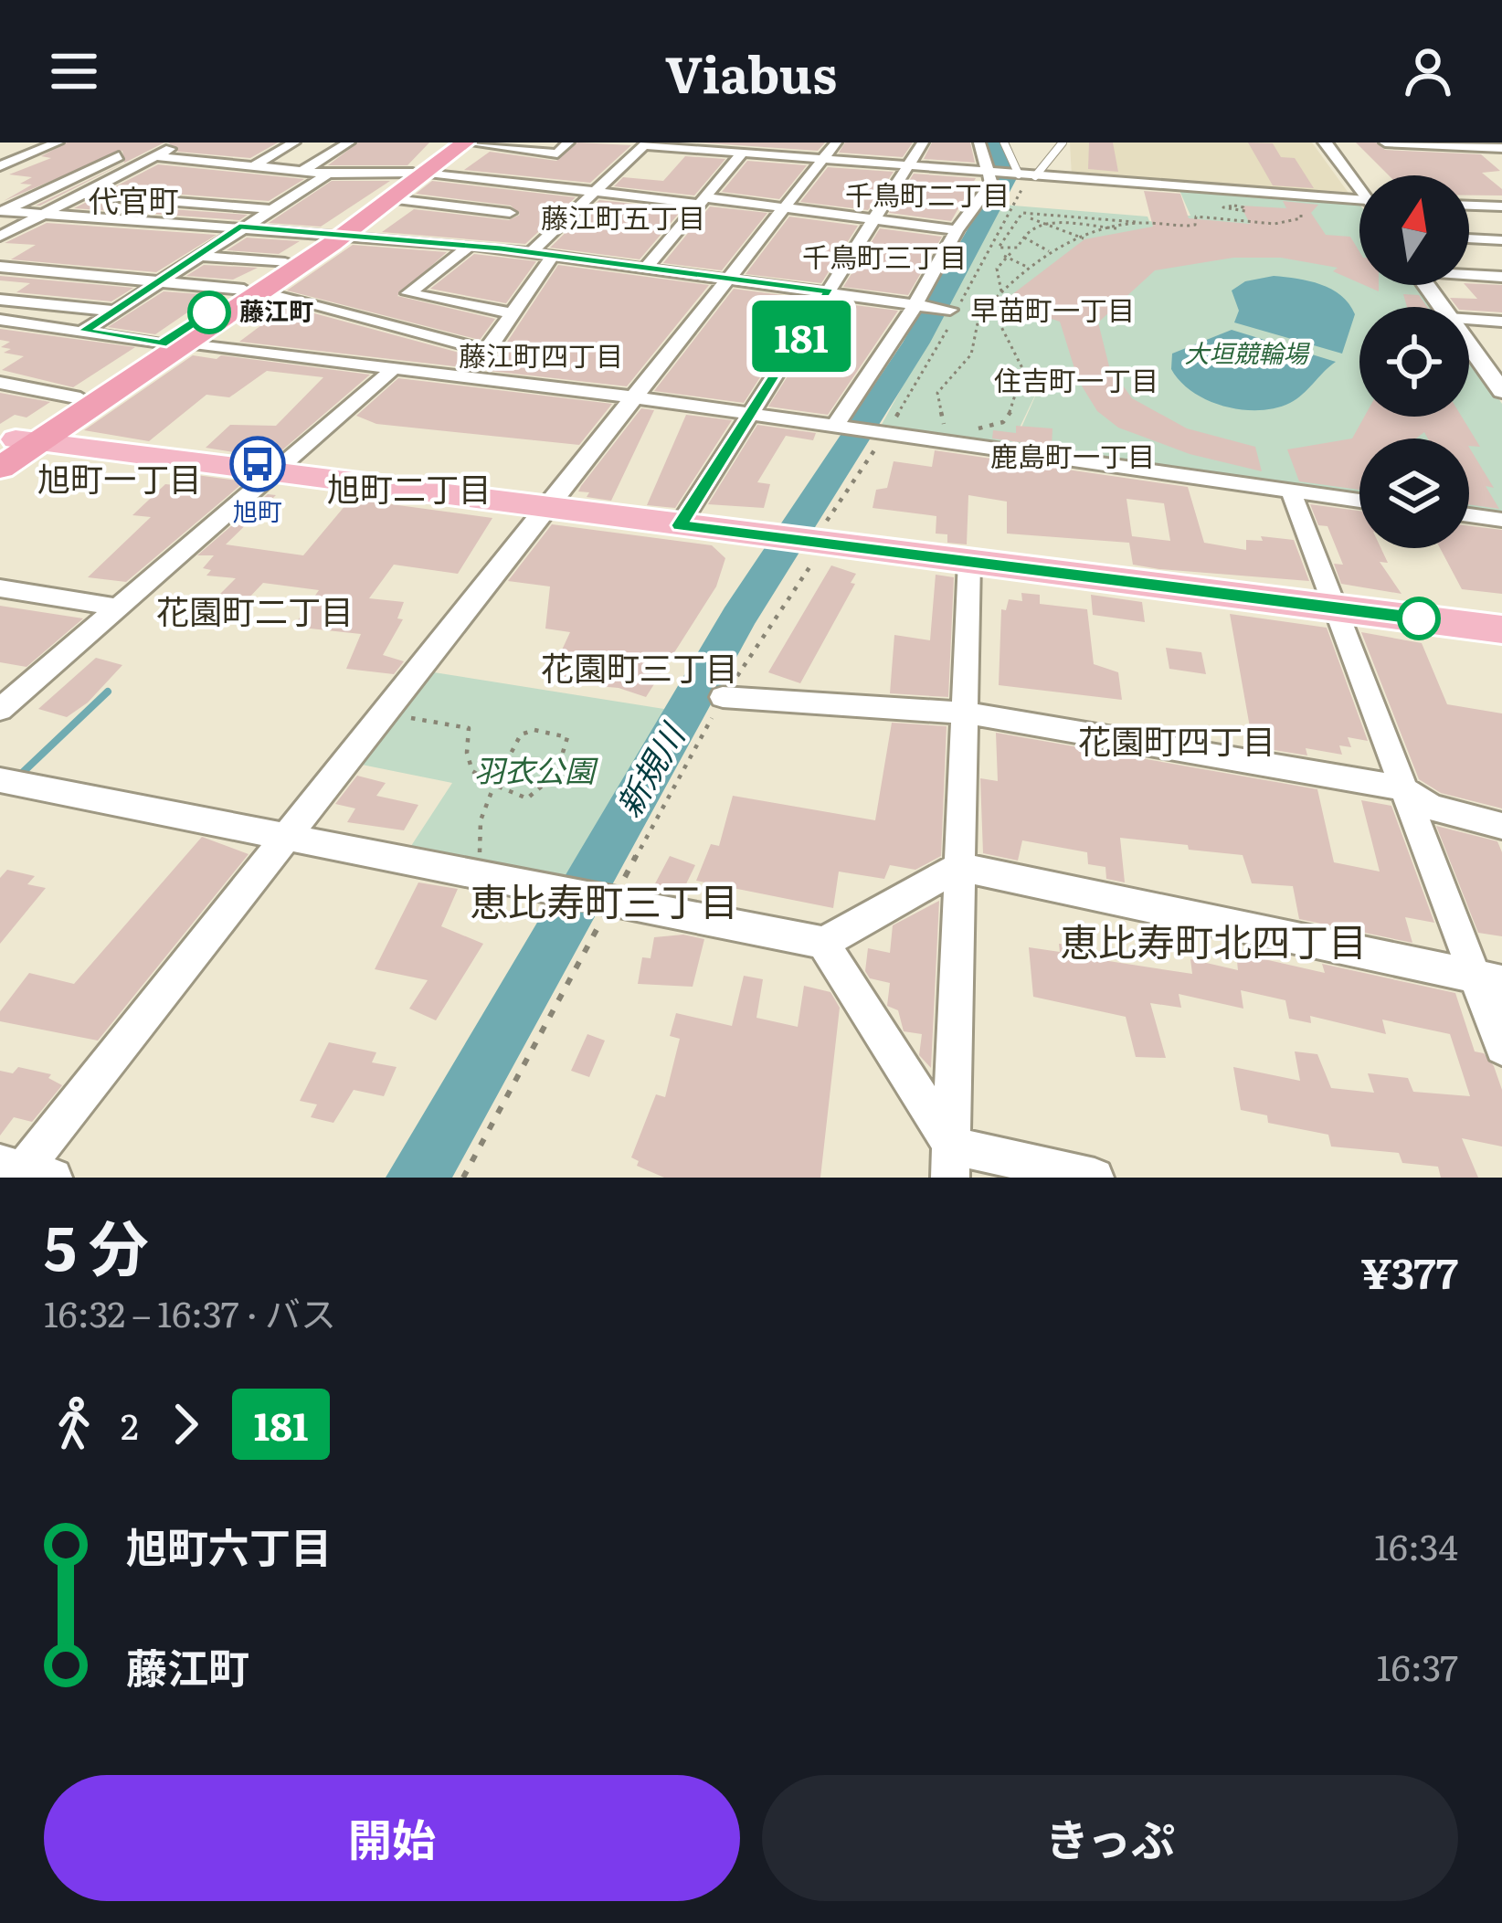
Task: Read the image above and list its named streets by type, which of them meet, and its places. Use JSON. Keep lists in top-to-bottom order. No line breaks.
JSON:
{"districts":["千鳥町二丁目","代官町","藤江町五丁目","千鳥町三丁目","早苗町一丁目","藤江町四丁目","住吉町一丁目","鹿島町一丁目","旭町一丁目","旭町二丁目","花園町二丁目","花園町三丁目","花園町四丁目","恵比寿町三丁目","恵比寿町北四丁目"],"water":["新規川"],"parks":["大垣競輪場","羽衣公園"],"places":{"other":["藤江町"],"bus stop":["旭町"]},"lines":["bus line 181"],"north":"top","page":{"header":"Viabus","on_map":"181","heading":["5 分","16:32 – 16:37 · バス","¥377"],"legs":["2","181"],"list":[{"name":"旭町六丁目","value":"16:34"},{"name":"藤江町","value":"16:37"}],"buttons":["開始","きっぷ"]}}
